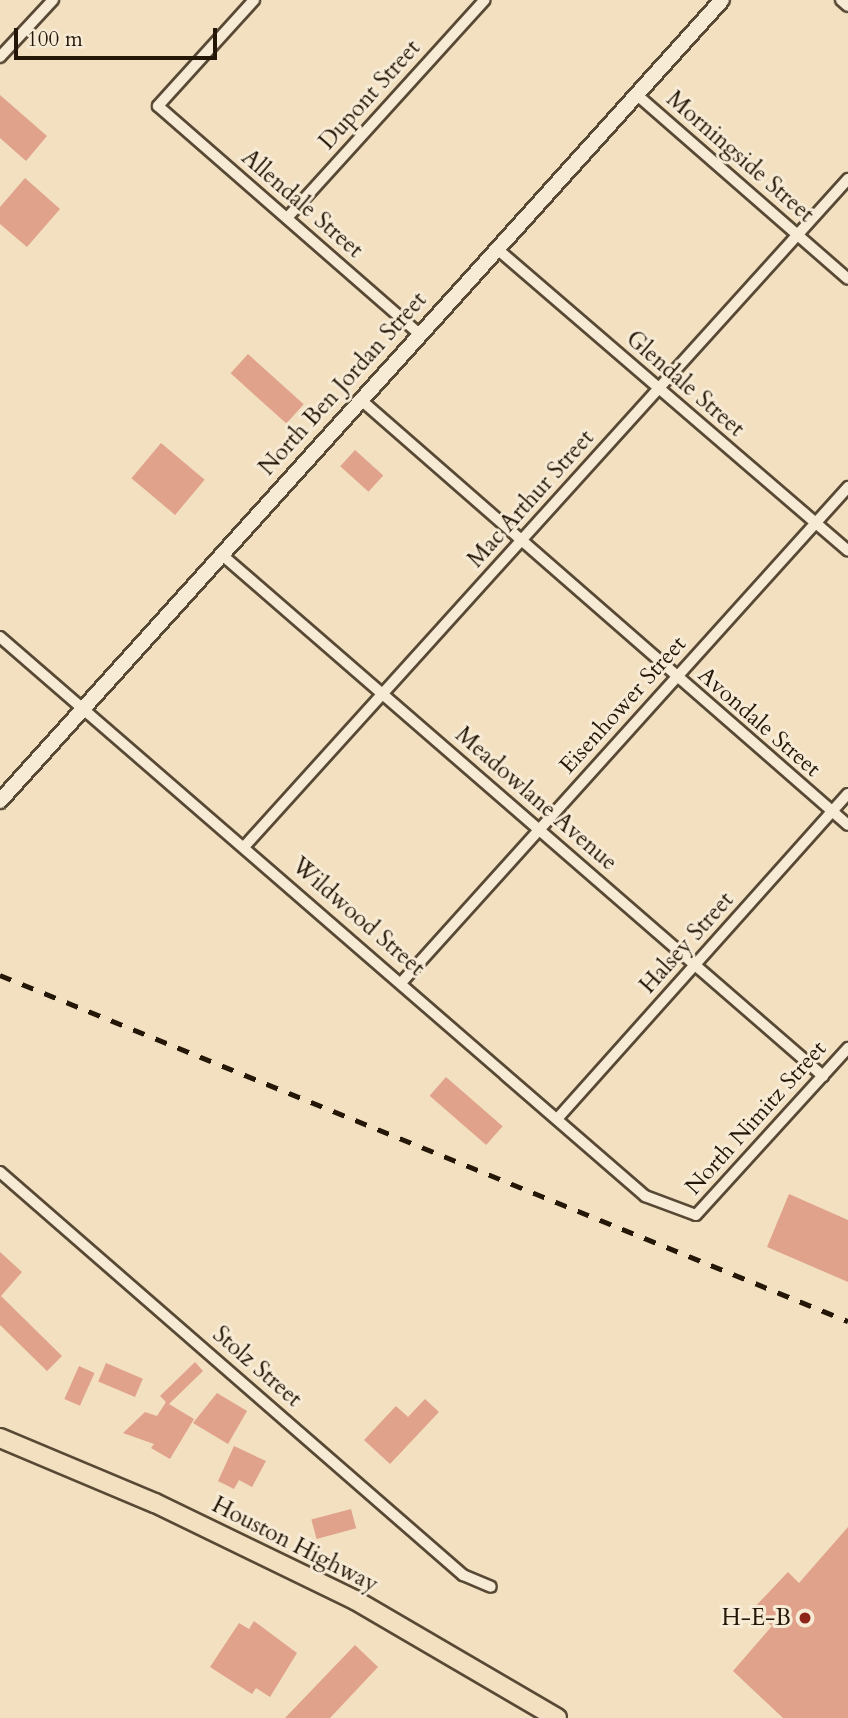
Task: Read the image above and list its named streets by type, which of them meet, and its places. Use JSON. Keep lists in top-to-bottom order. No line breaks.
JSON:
{"streets":{"main road":["Houston Highway"],"street":["Dupont Street","Morningside Street","Allendale Street","North Ben Jordan Street","Glendale Street","Mac Arthur Street","Eisenhower Street","Avondale Street","Meadowlane Avenue","Wildwood Street","Halsey Street","North Nimitz Street","Stolz Street"]},"crossings":[["Dupont Street","Allendale Street"],["Morningside Street","North Ben Jordan Street"],["Morningside Street","Mac Arthur Street"],["Allendale Street","North Ben Jordan Street"],["North Ben Jordan Street","Glendale Street"],["North Ben Jordan Street","Avondale Street"],["North Ben Jordan Street","Meadowlane Avenue"],["North Ben Jordan Street","Wildwood Street"],["Glendale Street","Mac Arthur Street"],["Glendale Street","Eisenhower Street"],["Mac Arthur Street","Avondale Street"],["Mac Arthur Street","Meadowlane Avenue"],["Mac Arthur Street","Wildwood Street"],["Eisenhower Street","Avondale Street"],["Eisenhower Street","Meadowlane Avenue"],["Eisenhower Street","Wildwood Street"],["Avondale Street","Halsey Street"],["Meadowlane Avenue","Halsey Street"],["Meadowlane Avenue","North Nimitz Street"],["Wildwood Street","Halsey Street"],["Wildwood Street","North Nimitz Street"]],"places":["H-E-B"],"scale_bar":"100 m"}
